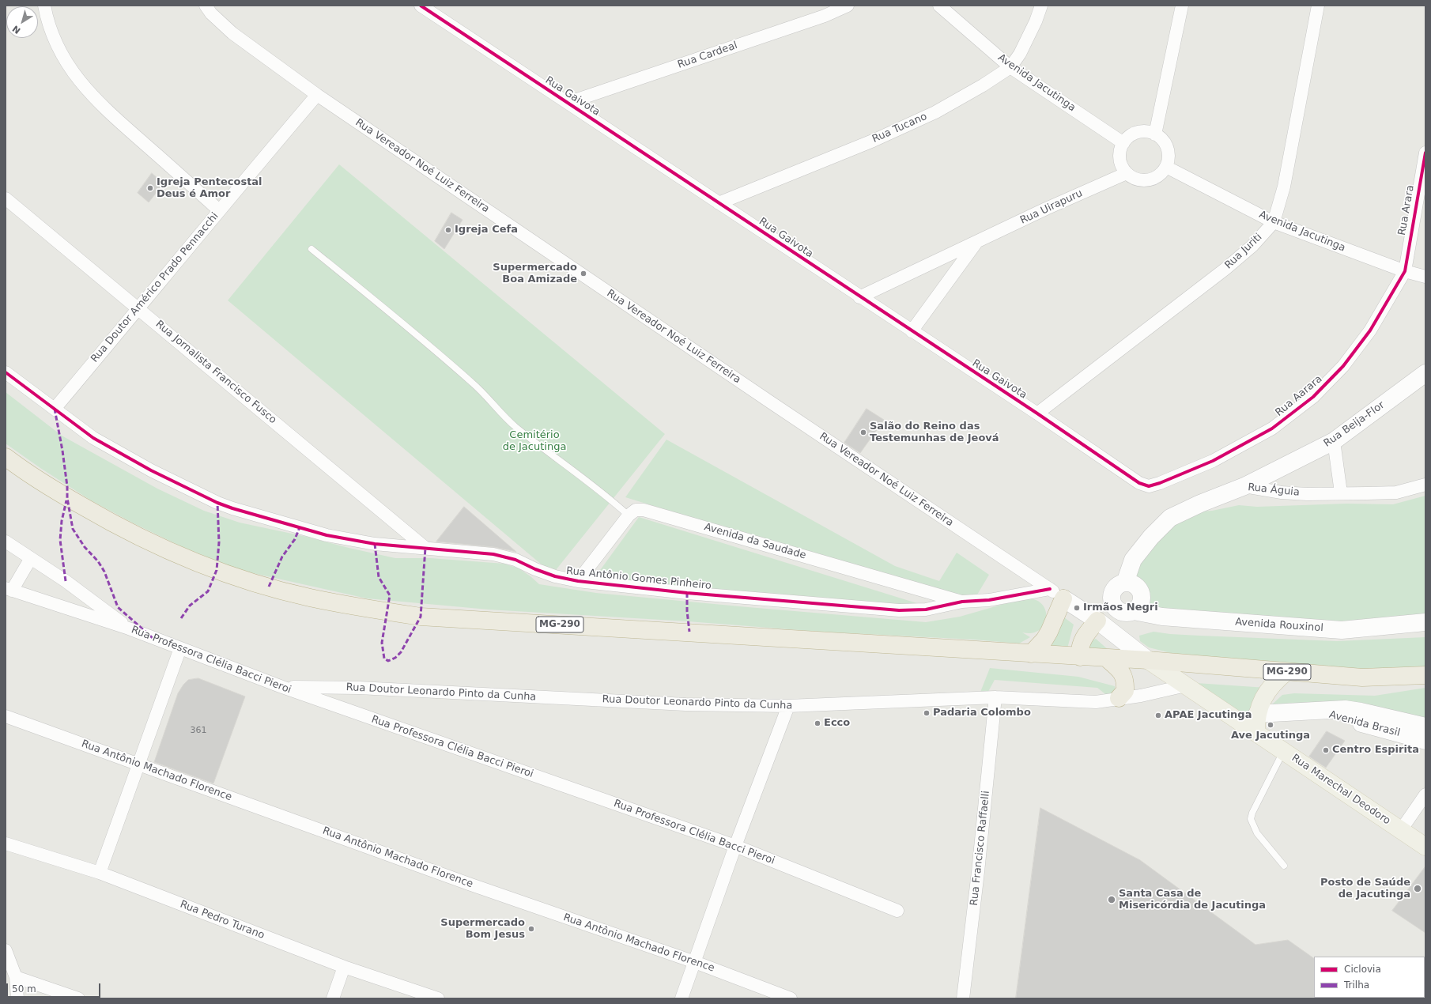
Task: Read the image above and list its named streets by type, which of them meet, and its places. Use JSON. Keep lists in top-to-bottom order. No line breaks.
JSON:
{"streets":{"highway":["MG-290"],"main road":["Rua Marechal Deodoro"],"street":["Rua Cardeal","Avenida Jacutinga","Rua Gaivota","Rua Tucano","Rua Vereador Noé Luiz Ferreira","Rua Uirapuru","Rua Arara","Rua Juriti","Rua Doutor Américo Prado Pennacchi","Rua Jornalista Francisco Fusco","Rua Aarara","Rua Beija-Flor","Rua Águia","Avenida da Saudade","Rua Antônio Gomes Pinheiro","Avenida Rouxinol","Rua Professora Clélia Bacci Pieroi","Rua Doutor Leonardo Pinto da Cunha","Avenida Brasil","Rua Antônio Machado Florence","Rua Francisco Raffaelli","Rua Pedro Turano"]},"crossings":[["Rua Cardeal","Rua Gaivota"],["Avenida Jacutinga","Rua Tucano"],["Avenida Jacutinga","Rua Uirapuru"],["Avenida Jacutinga","Rua Arara"],["Avenida Jacutinga","Rua Juriti"],["Avenida Jacutinga","Rua Aarara"],["Rua Gaivota","Rua Tucano"],["Rua Gaivota","Rua Uirapuru"],["Rua Gaivota","Rua Juriti"],["Rua Gaivota","Rua Aarara"],["Rua Vereador Noé Luiz Ferreira","Rua Doutor Américo Prado Pennacchi"],["Rua Vereador Noé Luiz Ferreira","Rua Antônio Gomes Pinheiro"],["Rua Vereador Noé Luiz Ferreira","MG-290"],["Rua Vereador Noé Luiz Ferreira","Rua Marechal Deodoro"],["Rua Arara","Rua Aarara"],["Rua Doutor Américo Prado Pennacchi","Rua Jornalista Francisco Fusco"],["Rua Doutor Américo Prado Pennacchi","Rua Antônio Gomes Pinheiro"],["Rua Jornalista Francisco Fusco","Rua Antônio Gomes Pinheiro"],["Rua Beija-Flor","Rua Águia"],["Rua Águia","Avenida Rouxinol"],["Avenida da Saudade","Rua Antônio Gomes Pinheiro"],["MG-290","Rua Marechal Deodoro"],["Rua Professora Clélia Bacci Pieroi","Rua Doutor Leonardo Pinto da Cunha"],["Rua Doutor Leonardo Pinto da Cunha","Rua Marechal Deodoro"],["Rua Doutor Leonardo Pinto da Cunha","Rua Francisco Raffaelli"]],"parks":["Cemitério de Jacutinga"],"places":["Igreja Pentecostal Deus é Amor","Igreja Cefa","Supermercado Boa Amizade","Salão do Reino das Testemunhas de Jeová","Irmãos Negri","Padaria Colombo","APAE Jacutinga","Ecco","Ave Jacutinga","Centro Espirita","Posto de Saúde de Jacutinga","Santa Casa de Misericórdia de Jacutinga","Supermercado Bom Jesus"],"house_numbers":["361"],"legend":["Ciclovia","Trilha"],"scale_bar":"50 m","north":"bottom left"}
